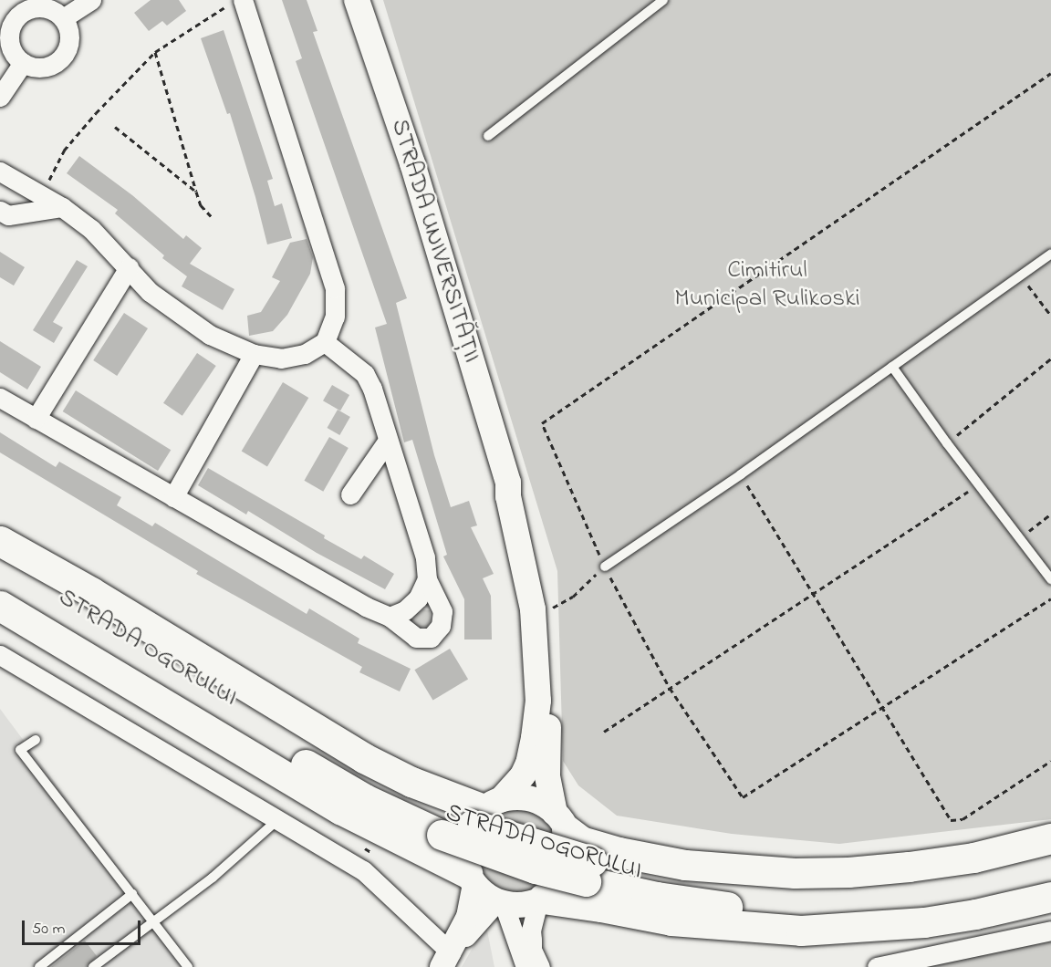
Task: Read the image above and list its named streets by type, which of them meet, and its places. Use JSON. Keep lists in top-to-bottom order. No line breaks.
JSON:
{"streets":{"highway":["STRADA OGORULUI"],"main road":["STRADA UNIVERSITĂȚII"]},"parks":["Cimitirul Municipal Rulikoski"],"scale_bar":"50 m"}
